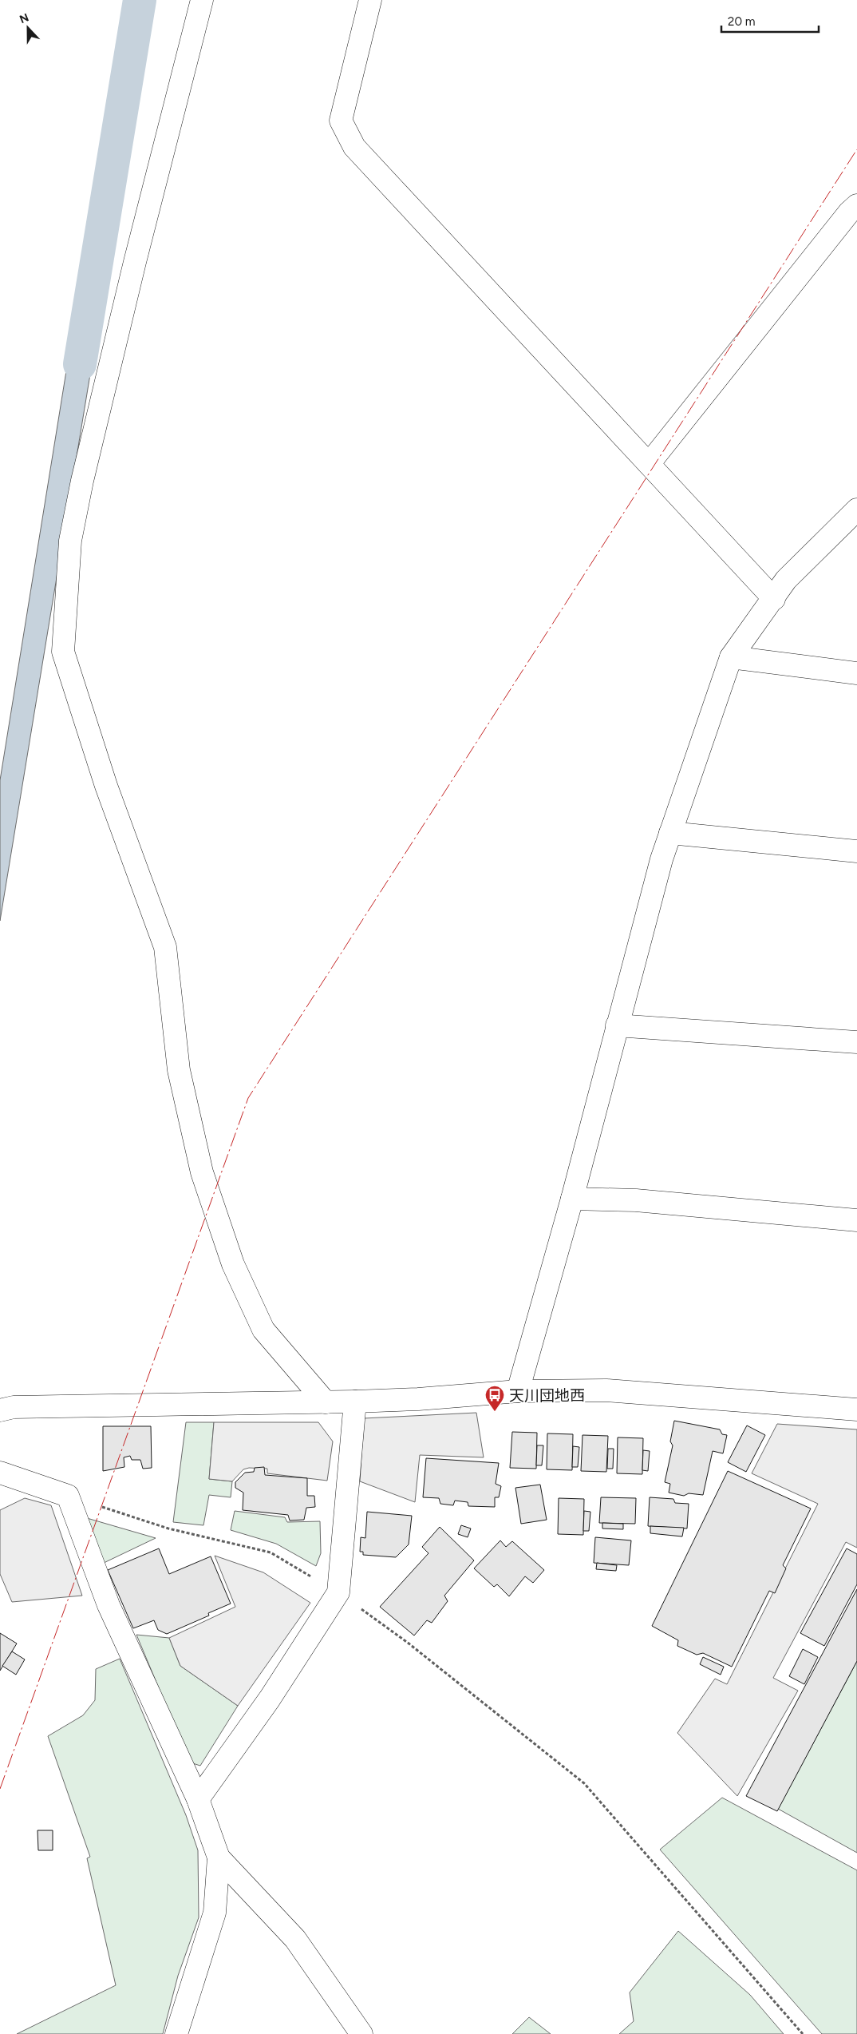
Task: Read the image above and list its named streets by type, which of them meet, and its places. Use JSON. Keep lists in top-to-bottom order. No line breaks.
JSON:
{"places":{"bus stop":["天川団地西"]},"scale_bar":"20 m","north":"top"}
